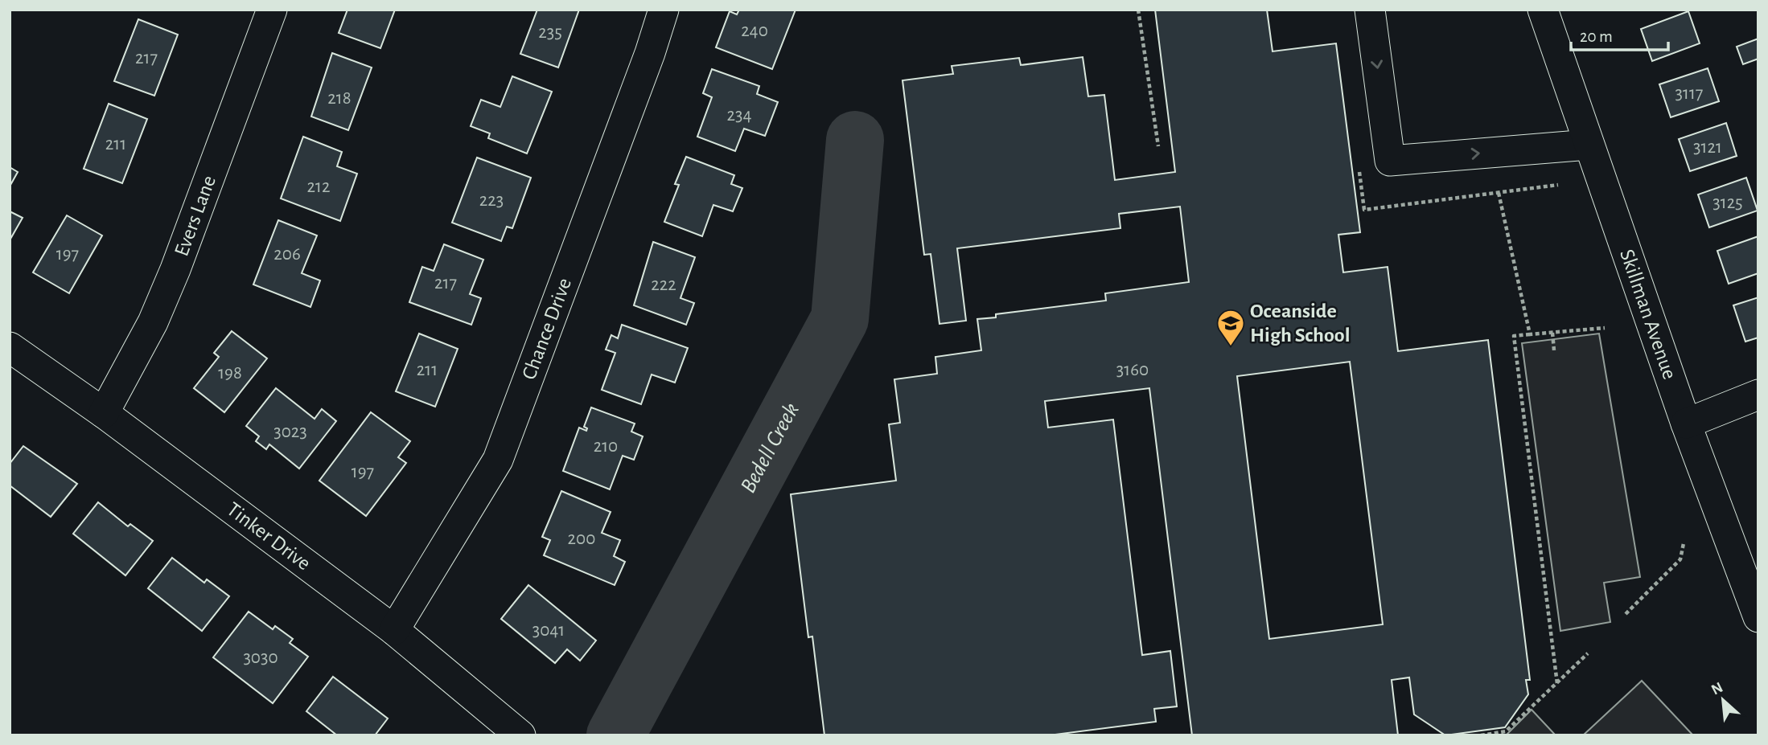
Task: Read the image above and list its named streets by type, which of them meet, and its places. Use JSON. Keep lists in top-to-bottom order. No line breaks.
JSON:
{"streets":{"street":["Evers Lane","Skillman Avenue","Chance Drive","Tinker Drive"]},"crossings":[["Evers Lane","Tinker Drive"],["Chance Drive","Tinker Drive"]],"water":["Bedell Creek"],"places":{"school or university":["Oceanside High School"]},"house_numbers":["240","235","217","3117","218","234","211","3121","212","223","3125","197","206","217","222","211","3160","198","3023","210","197","200","3041","3030"],"scale_bar":"20 m","north":"top left"}
